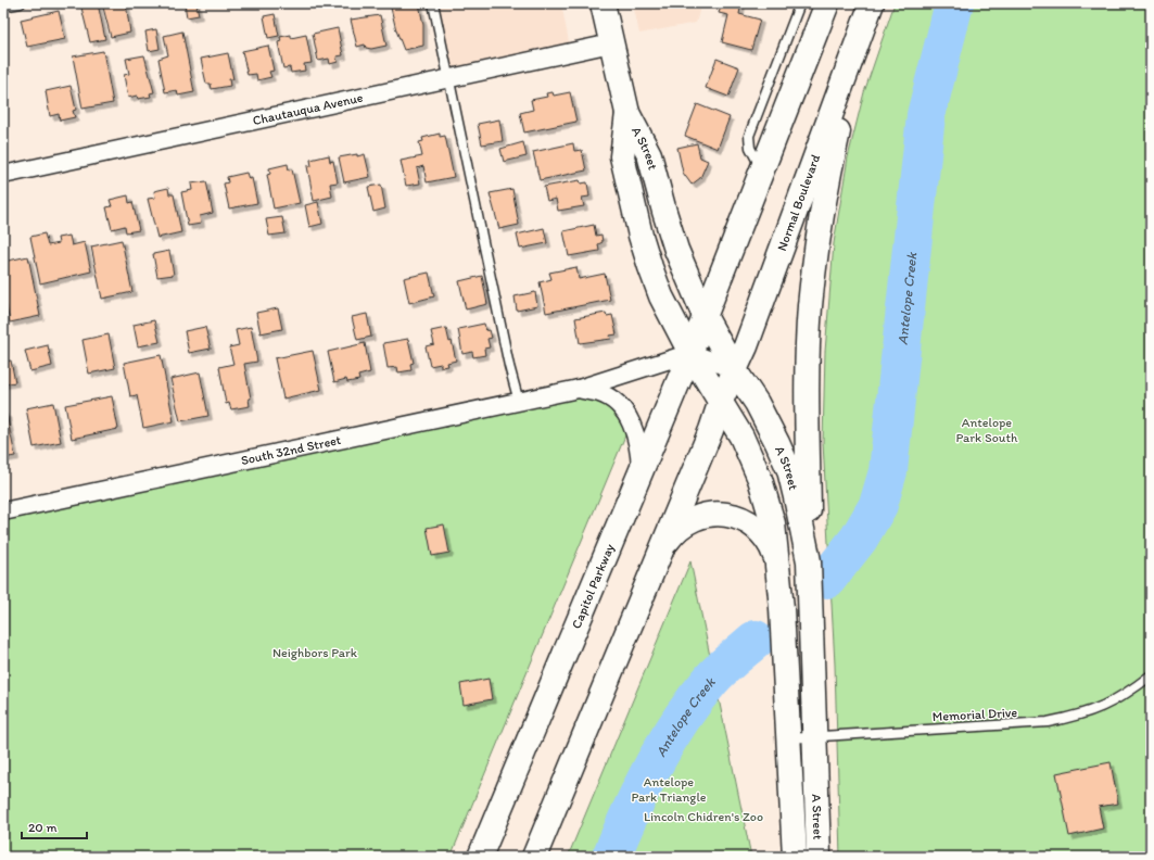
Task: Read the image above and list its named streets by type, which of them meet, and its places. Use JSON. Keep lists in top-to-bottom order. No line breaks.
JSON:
{"streets":{"main road":["A Street","Normal Boulevard","Capitol Parkway"],"street":["Chautauqua Avenue","South 32nd Street"],"lane":["Memorial Drive"]},"crossings":[["Chautauqua Avenue","A Street"],["A Street","Normal Boulevard"],["A Street","South 32nd Street"],["A Street","Capitol Parkway"],["A Street","Memorial Drive"],["South 32nd Street","Capitol Parkway"]],"water":["Antelope Creek"],"parks":["Antelope Park South","Neighbors Park","Antelope Park Triangle","Lincoln Chidren's Zoo"],"scale_bar":"20 m"}
